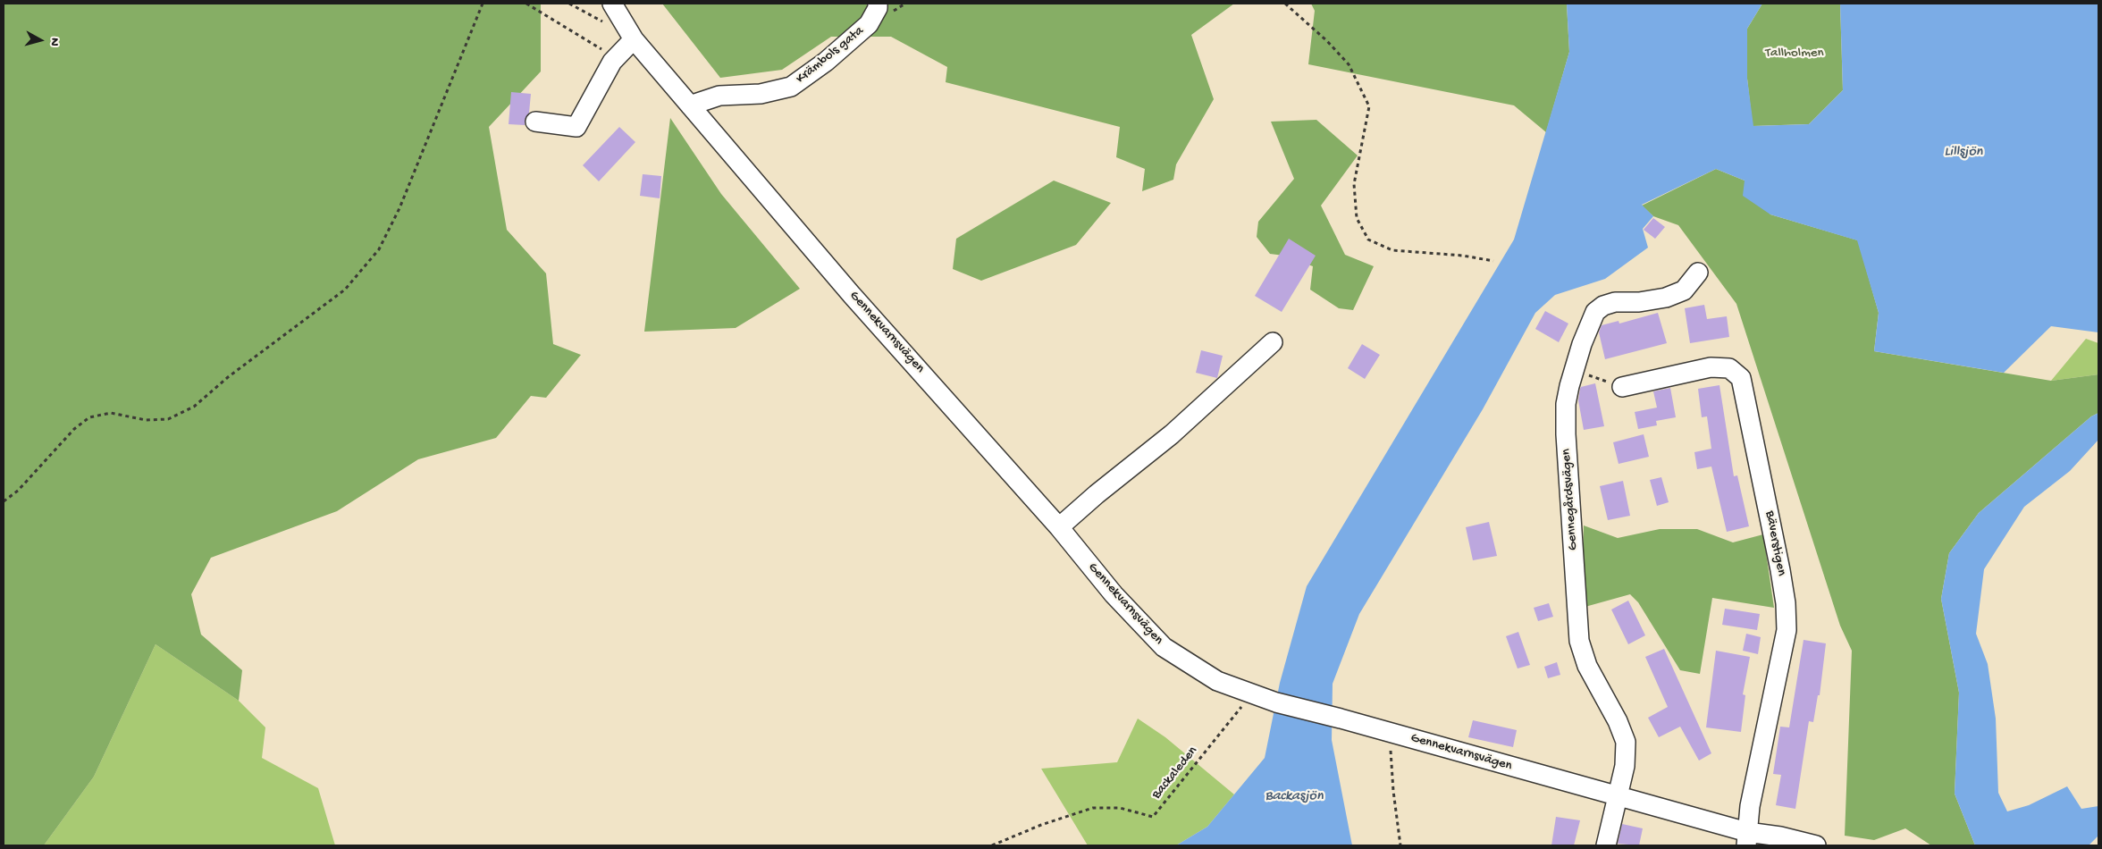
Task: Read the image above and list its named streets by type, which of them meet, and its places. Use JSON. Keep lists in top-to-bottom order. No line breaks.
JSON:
{"streets":{"street":["Krämbols gata","Gennekvarnsvägen","Gennegårdsvägen","Bäverstigen"],"path":["Backaleden"]},"crossings":[["Krämbols gata","Gennekvarnsvägen"],["Gennekvarnsvägen","Gennegårdsvägen"],["Gennekvarnsvägen","Bäverstigen"],["Gennekvarnsvägen","Backaleden"]],"water":["Lillsjön","Backasjön"],"parks":["Tallholmen"],"north":"right"}
